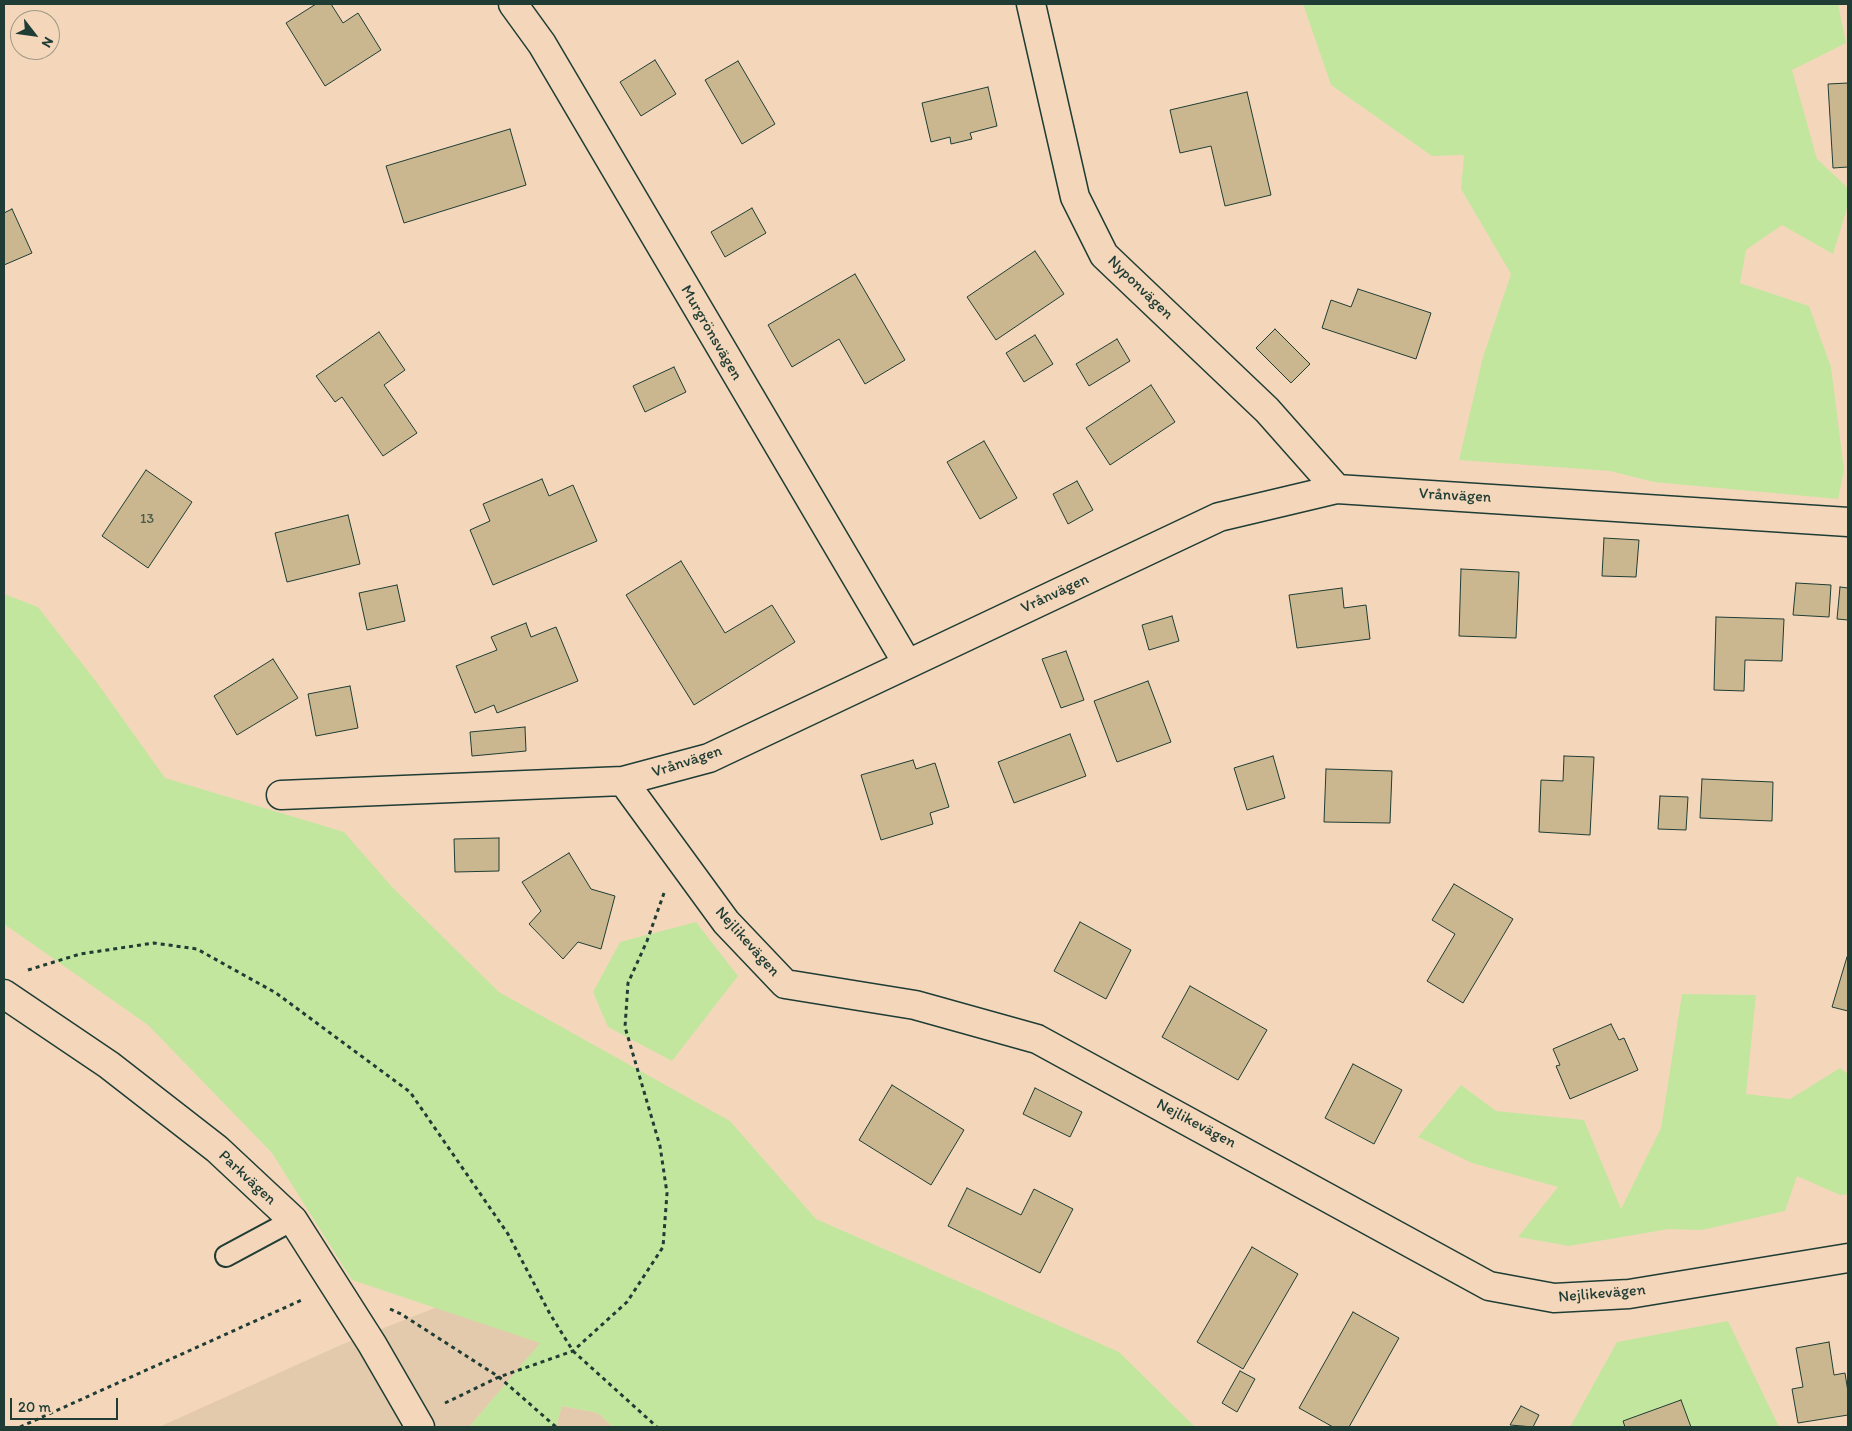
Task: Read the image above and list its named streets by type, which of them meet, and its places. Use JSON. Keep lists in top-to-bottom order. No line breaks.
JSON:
{"streets":{"street":["Nyponvägen","Murgrönsvägen","Vrånvägen","Nejlikevägen","Parkvägen"]},"crossings":[["Nyponvägen","Vrånvägen"],["Murgrönsvägen","Vrånvägen"],["Vrånvägen","Nejlikevägen"]],"house_numbers":["13"],"scale_bar":"20 m","north":"bottom right"}
